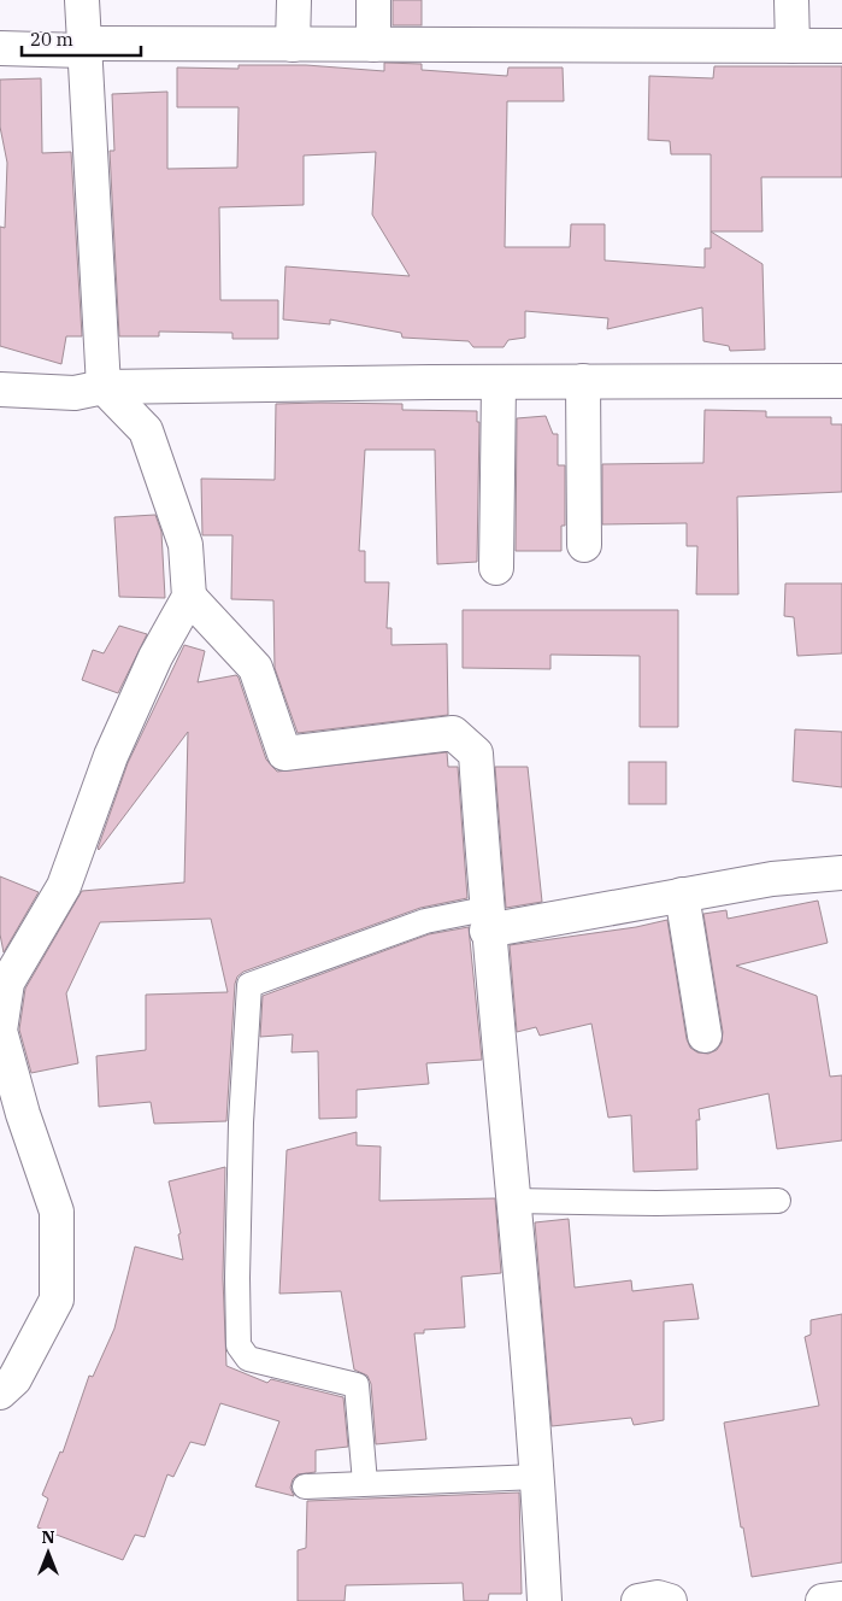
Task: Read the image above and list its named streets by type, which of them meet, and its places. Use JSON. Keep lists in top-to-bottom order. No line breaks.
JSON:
{"scale_bar":"20 m","north":"top"}
